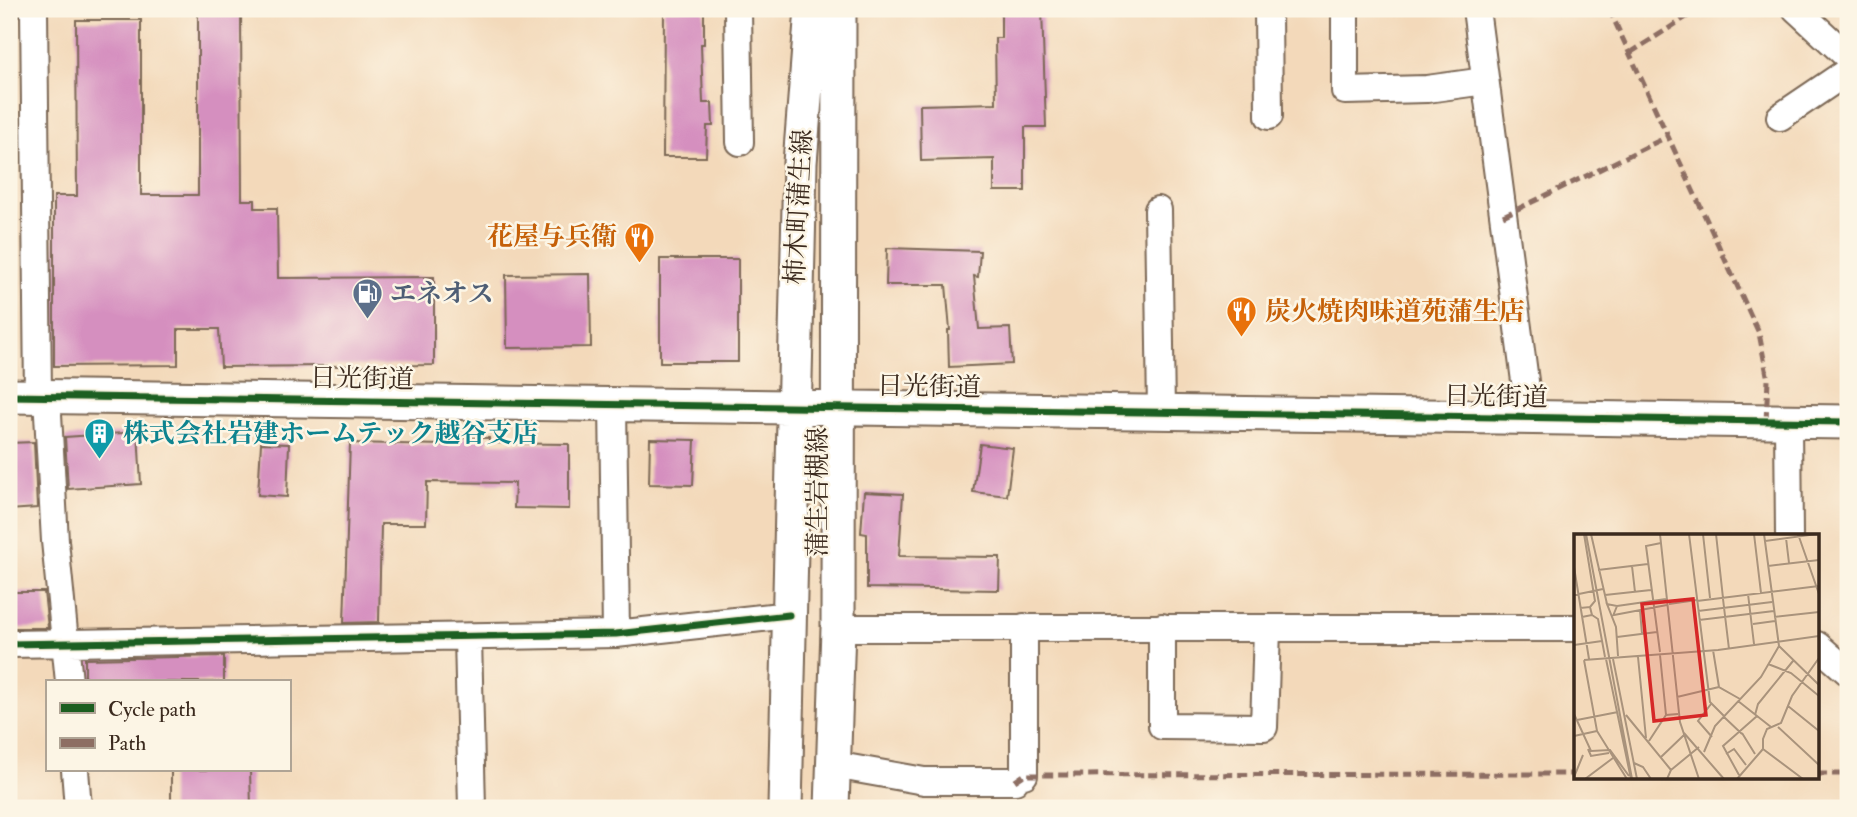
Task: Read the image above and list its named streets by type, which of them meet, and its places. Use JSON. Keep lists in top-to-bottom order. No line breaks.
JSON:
{"streets":{"main road":["柿木町蒲生線","日光街道","蒲生岩槻線"]},"crossings":[["柿木町蒲生線","日光街道"],["柿木町蒲生線","蒲生岩槻線"],["日光街道","蒲生岩槻線"]],"places":{"restaurant":["花屋与兵衛","炭火焼肉味道苑蒲生店"],"fuel station":["エネオス"],"building":["株式会社岩建ホームテック越谷支店"]},"legend":["Cycle path","Path"]}
